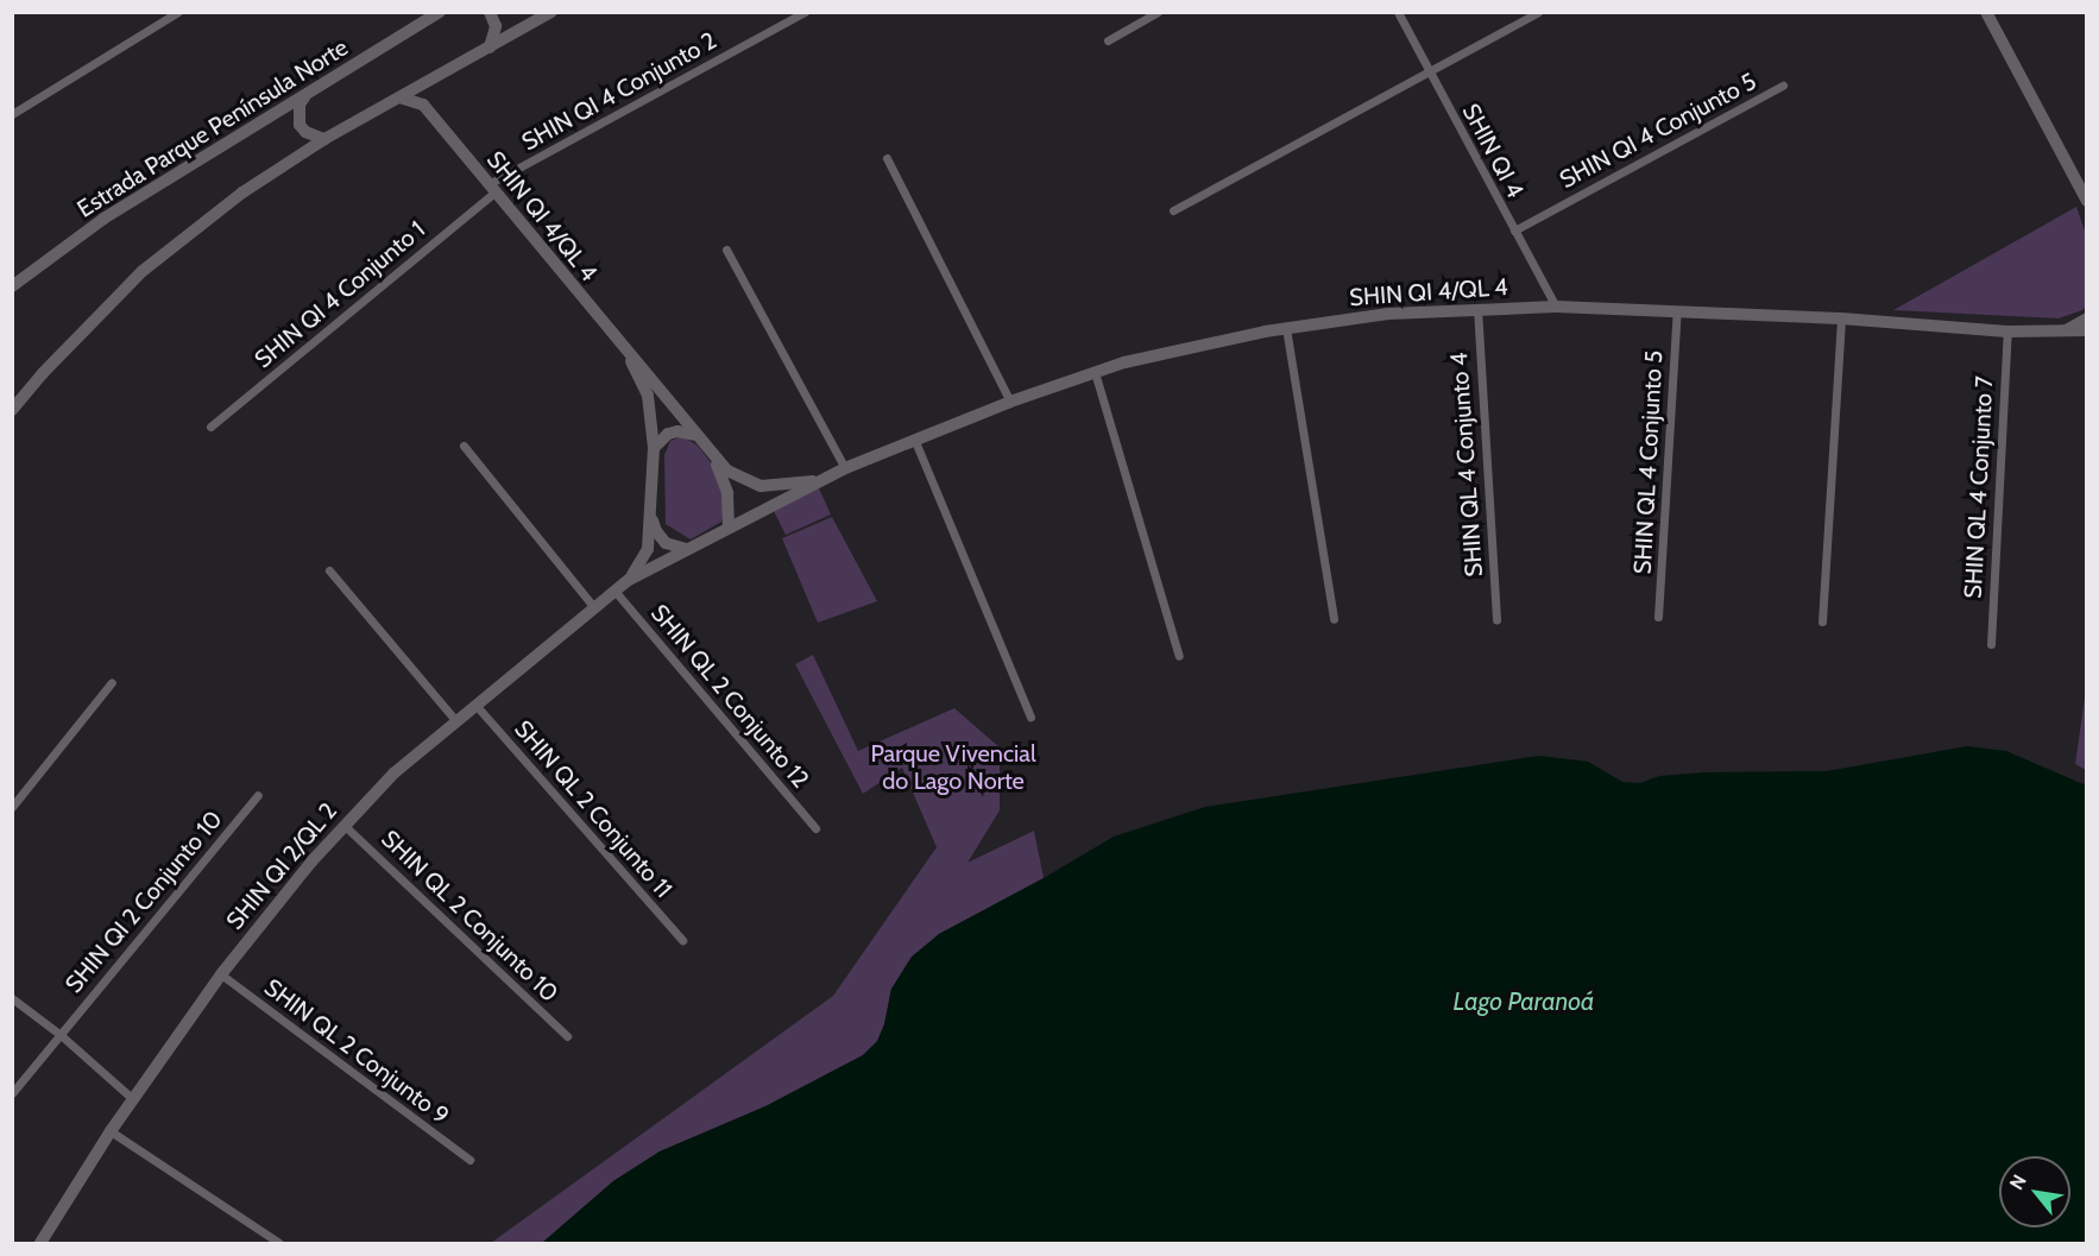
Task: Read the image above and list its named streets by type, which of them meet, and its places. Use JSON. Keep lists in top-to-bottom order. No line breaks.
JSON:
{"streets":{"street":["SHIN QI 4 Conjunto 2","Estrada Parque Península Norte","SHIN QI 4 Conjunto 5","SHIN QI 4","SHIN QI 4/QL 4","SHIN QI 4 Conjunto 1","SHIN QL 4 Conjunto 5","SHIN QL 4 Conjunto 4","SHIN QL 4 Conjunto 7","SHIN QL 2 Conjunto 12","SHIN QL 2 Conjunto 11","SHIN QI 2/QL 2","SHIN QI 2 Conjunto 10","SHIN QL 2 Conjunto 10","SHIN QL 2 Conjunto 9"]},"crossings":[["SHIN QI 4 Conjunto 2","SHIN QI 4/QL 4"],["SHIN QI 4 Conjunto 2","SHIN QI 4 Conjunto 1"],["SHIN QI 4 Conjunto 5","SHIN QI 4"],["SHIN QI 4","SHIN QI 4/QL 4"],["SHIN QI 4/QL 4","SHIN QI 4 Conjunto 1"],["SHIN QI 4/QL 4","SHIN QL 4 Conjunto 5"],["SHIN QI 4/QL 4","SHIN QL 4 Conjunto 4"],["SHIN QI 4/QL 4","SHIN QL 4 Conjunto 7"],["SHIN QI 4/QL 4","SHIN QI 2/QL 2"],["SHIN QL 2 Conjunto 12","SHIN QI 2/QL 2"],["SHIN QL 2 Conjunto 11","SHIN QI 2/QL 2"],["SHIN QI 2/QL 2","SHIN QL 2 Conjunto 10"],["SHIN QI 2/QL 2","SHIN QL 2 Conjunto 9"]],"water":["Lago Paranoá"],"parks":["Parque Vivencial do Lago Norte"],"north":"top left"}
